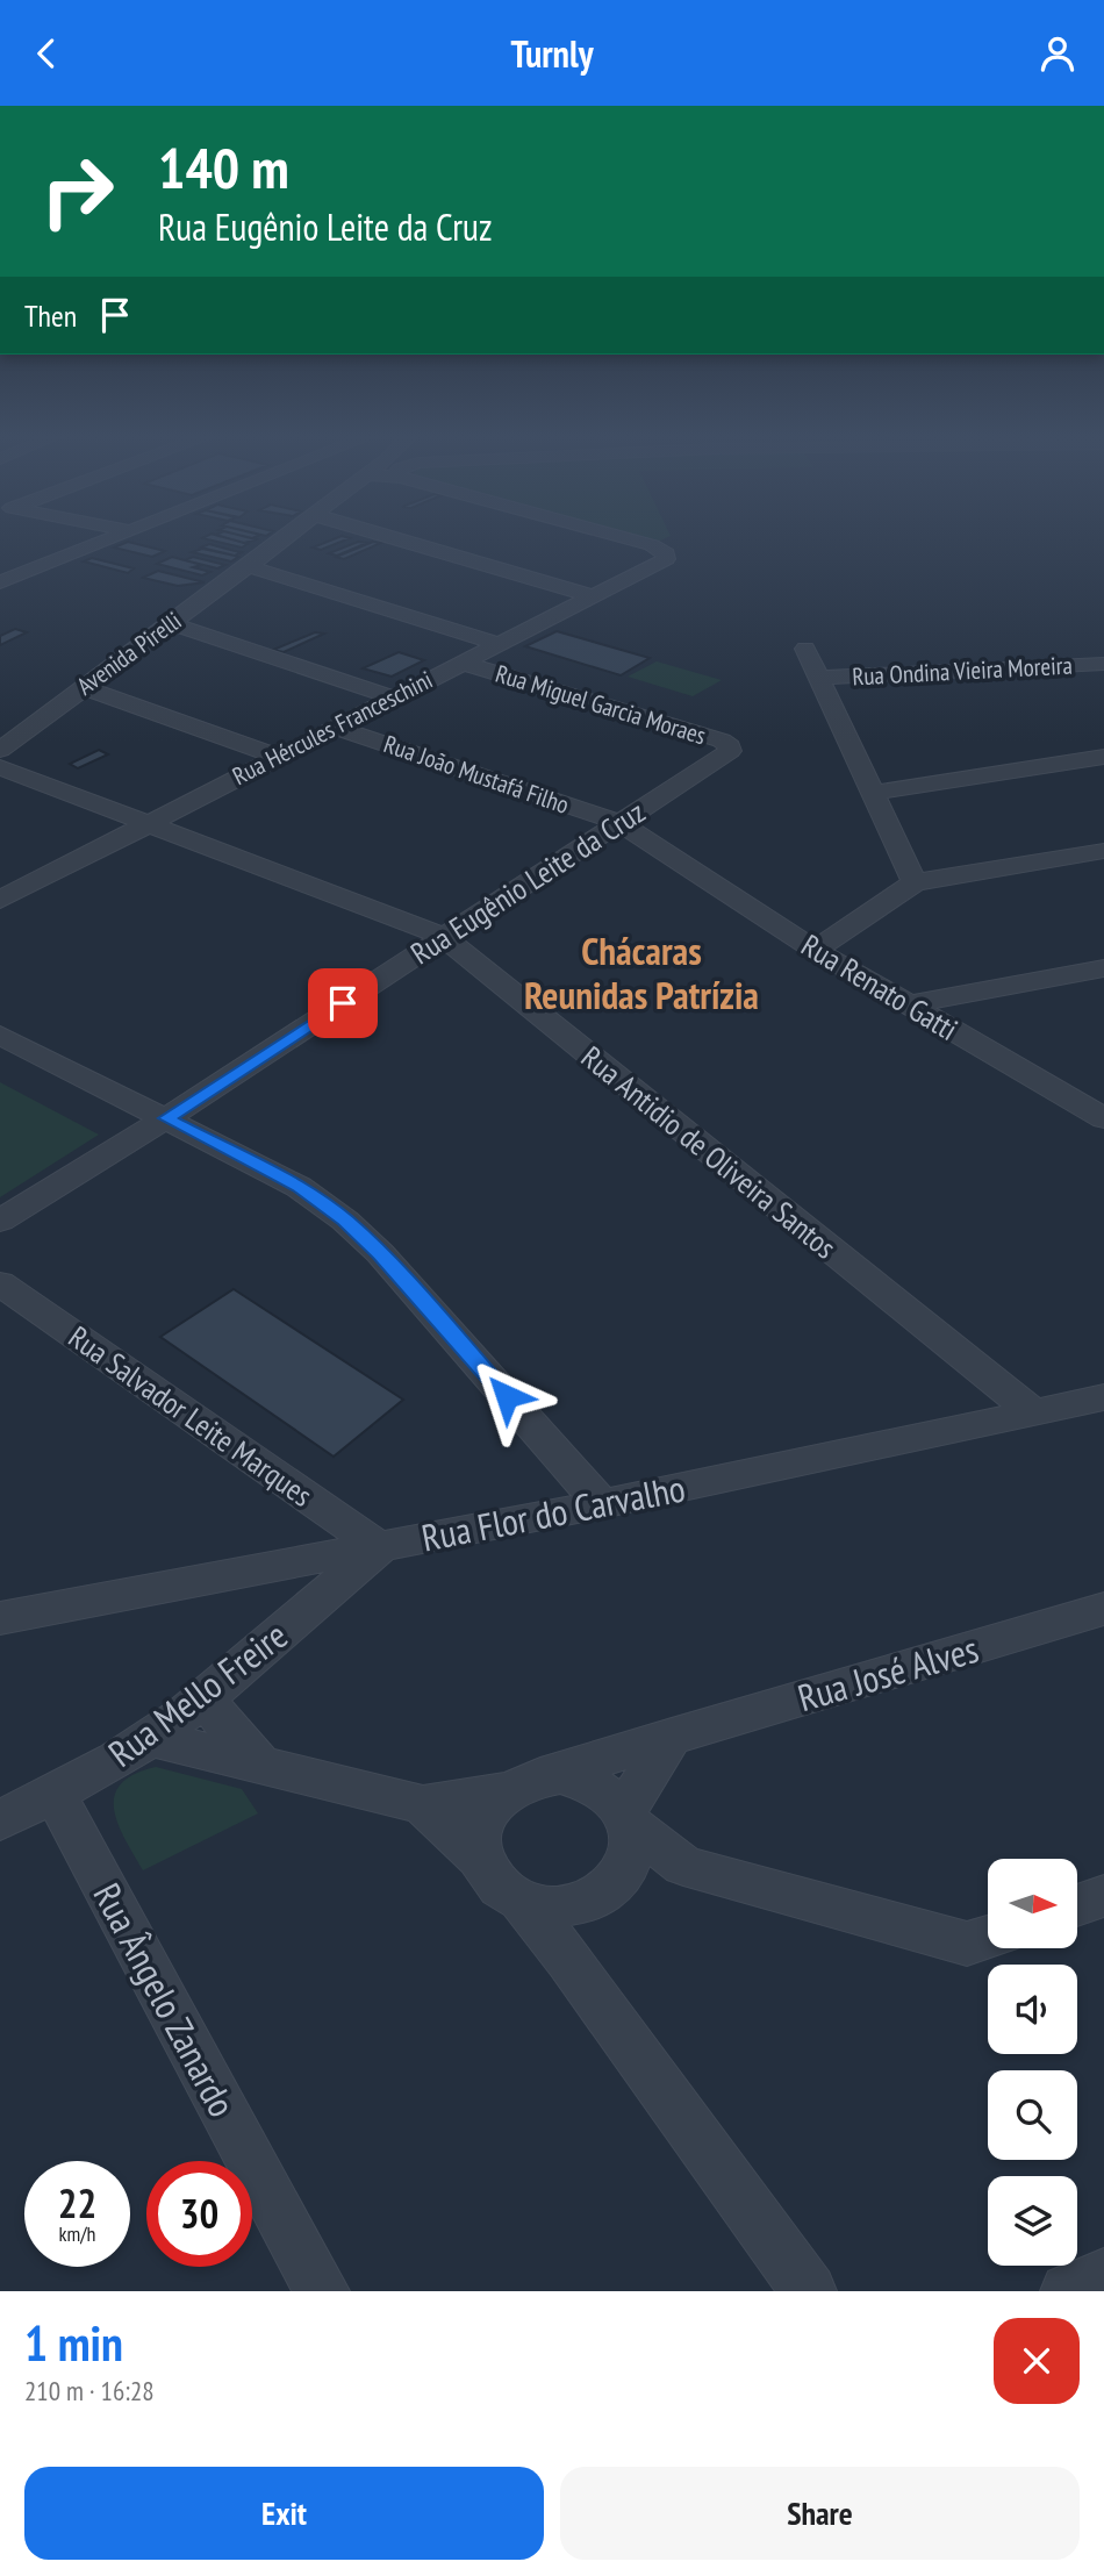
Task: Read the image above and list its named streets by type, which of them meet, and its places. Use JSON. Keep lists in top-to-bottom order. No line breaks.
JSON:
{"streets":{"street":["Avenida Pirelli","Rua Ondina Vieira Moreira","Rua Miguel Garcia Moraes","Rua Hércules Franceschini","Rua João Mustafá Filho","Rua Eugênio Leite da Cruz","Rua Renato Gatti","Rua Antidio de Oliveira Santos","Rua Salvador Leite Marques","Rua Flor do Carvalho","Rua José Alves","Rua Mello Freire","Rua Ângelo Zanardo"]},"crossings":[["Rua Miguel Garcia Moraes","Rua Hércules Franceschini"],["Rua Miguel Garcia Moraes","Rua Eugênio Leite da Cruz"],["Rua Hércules Franceschini","Rua João Mustafá Filho"],["Rua Hércules Franceschini","Rua Antidio de Oliveira Santos"],["Rua João Mustafá Filho","Rua Eugênio Leite da Cruz"],["Rua João Mustafá Filho","Rua Renato Gatti"],["Rua Eugênio Leite da Cruz","Rua Renato Gatti"],["Rua Eugênio Leite da Cruz","Rua Antidio de Oliveira Santos"],["Rua Antidio de Oliveira Santos","Rua Flor do Carvalho"],["Rua Salvador Leite Marques","Rua Flor do Carvalho"],["Rua Salvador Leite Marques","Rua Mello Freire"],["Rua Flor do Carvalho","Rua Mello Freire"],["Rua Mello Freire","Rua Ângelo Zanardo"]],"districts":["Chácaras Reunidas Patrízia"],"north":"right","page":{"header":"Turnly","turn":["140 m","Rua Eugênio Leite da Cruz"],"then":"Then","speed":"22 km/h","limit":"30","heading":["1 min","210 m · 16:28"],"buttons":["Exit","Share"]}}
